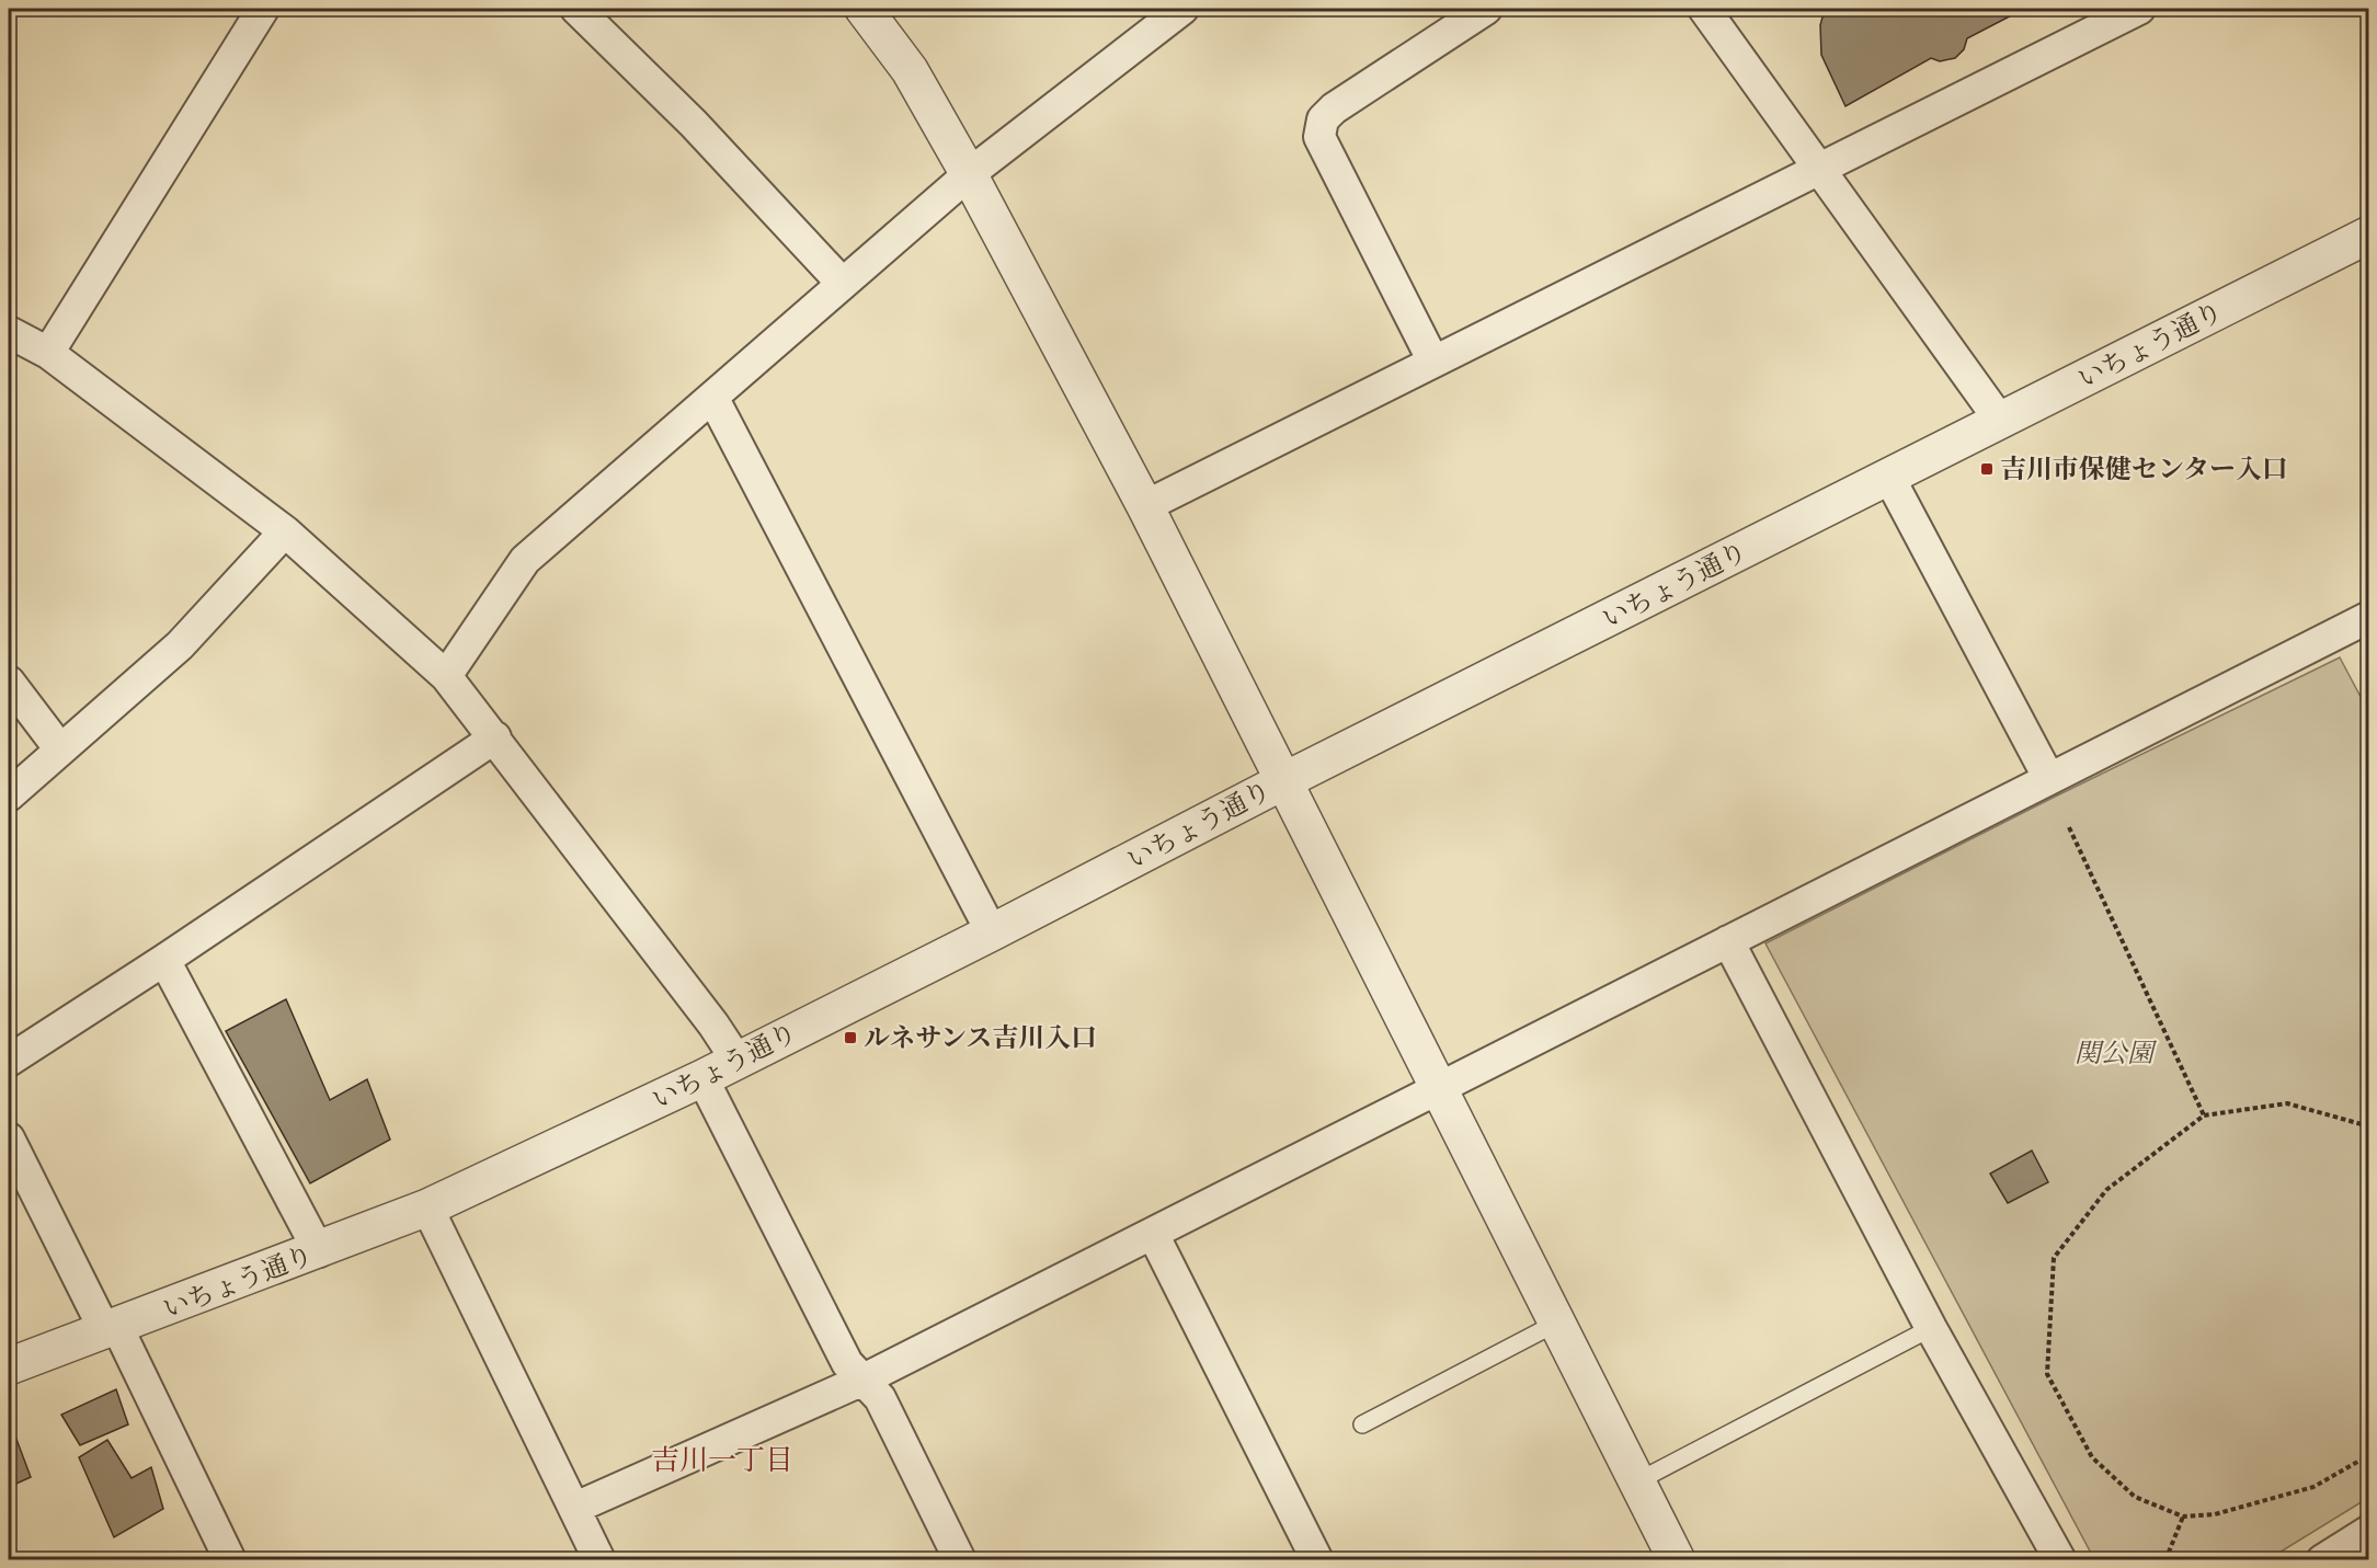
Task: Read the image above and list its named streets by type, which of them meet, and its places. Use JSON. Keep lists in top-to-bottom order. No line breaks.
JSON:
{"streets":{"street":["いちょう通り"]},"districts":["吉川一丁目"],"parks":["関公園"],"places":{"transit":["吉川市保健センター入口","ルネサンス吉川入口"]}}
